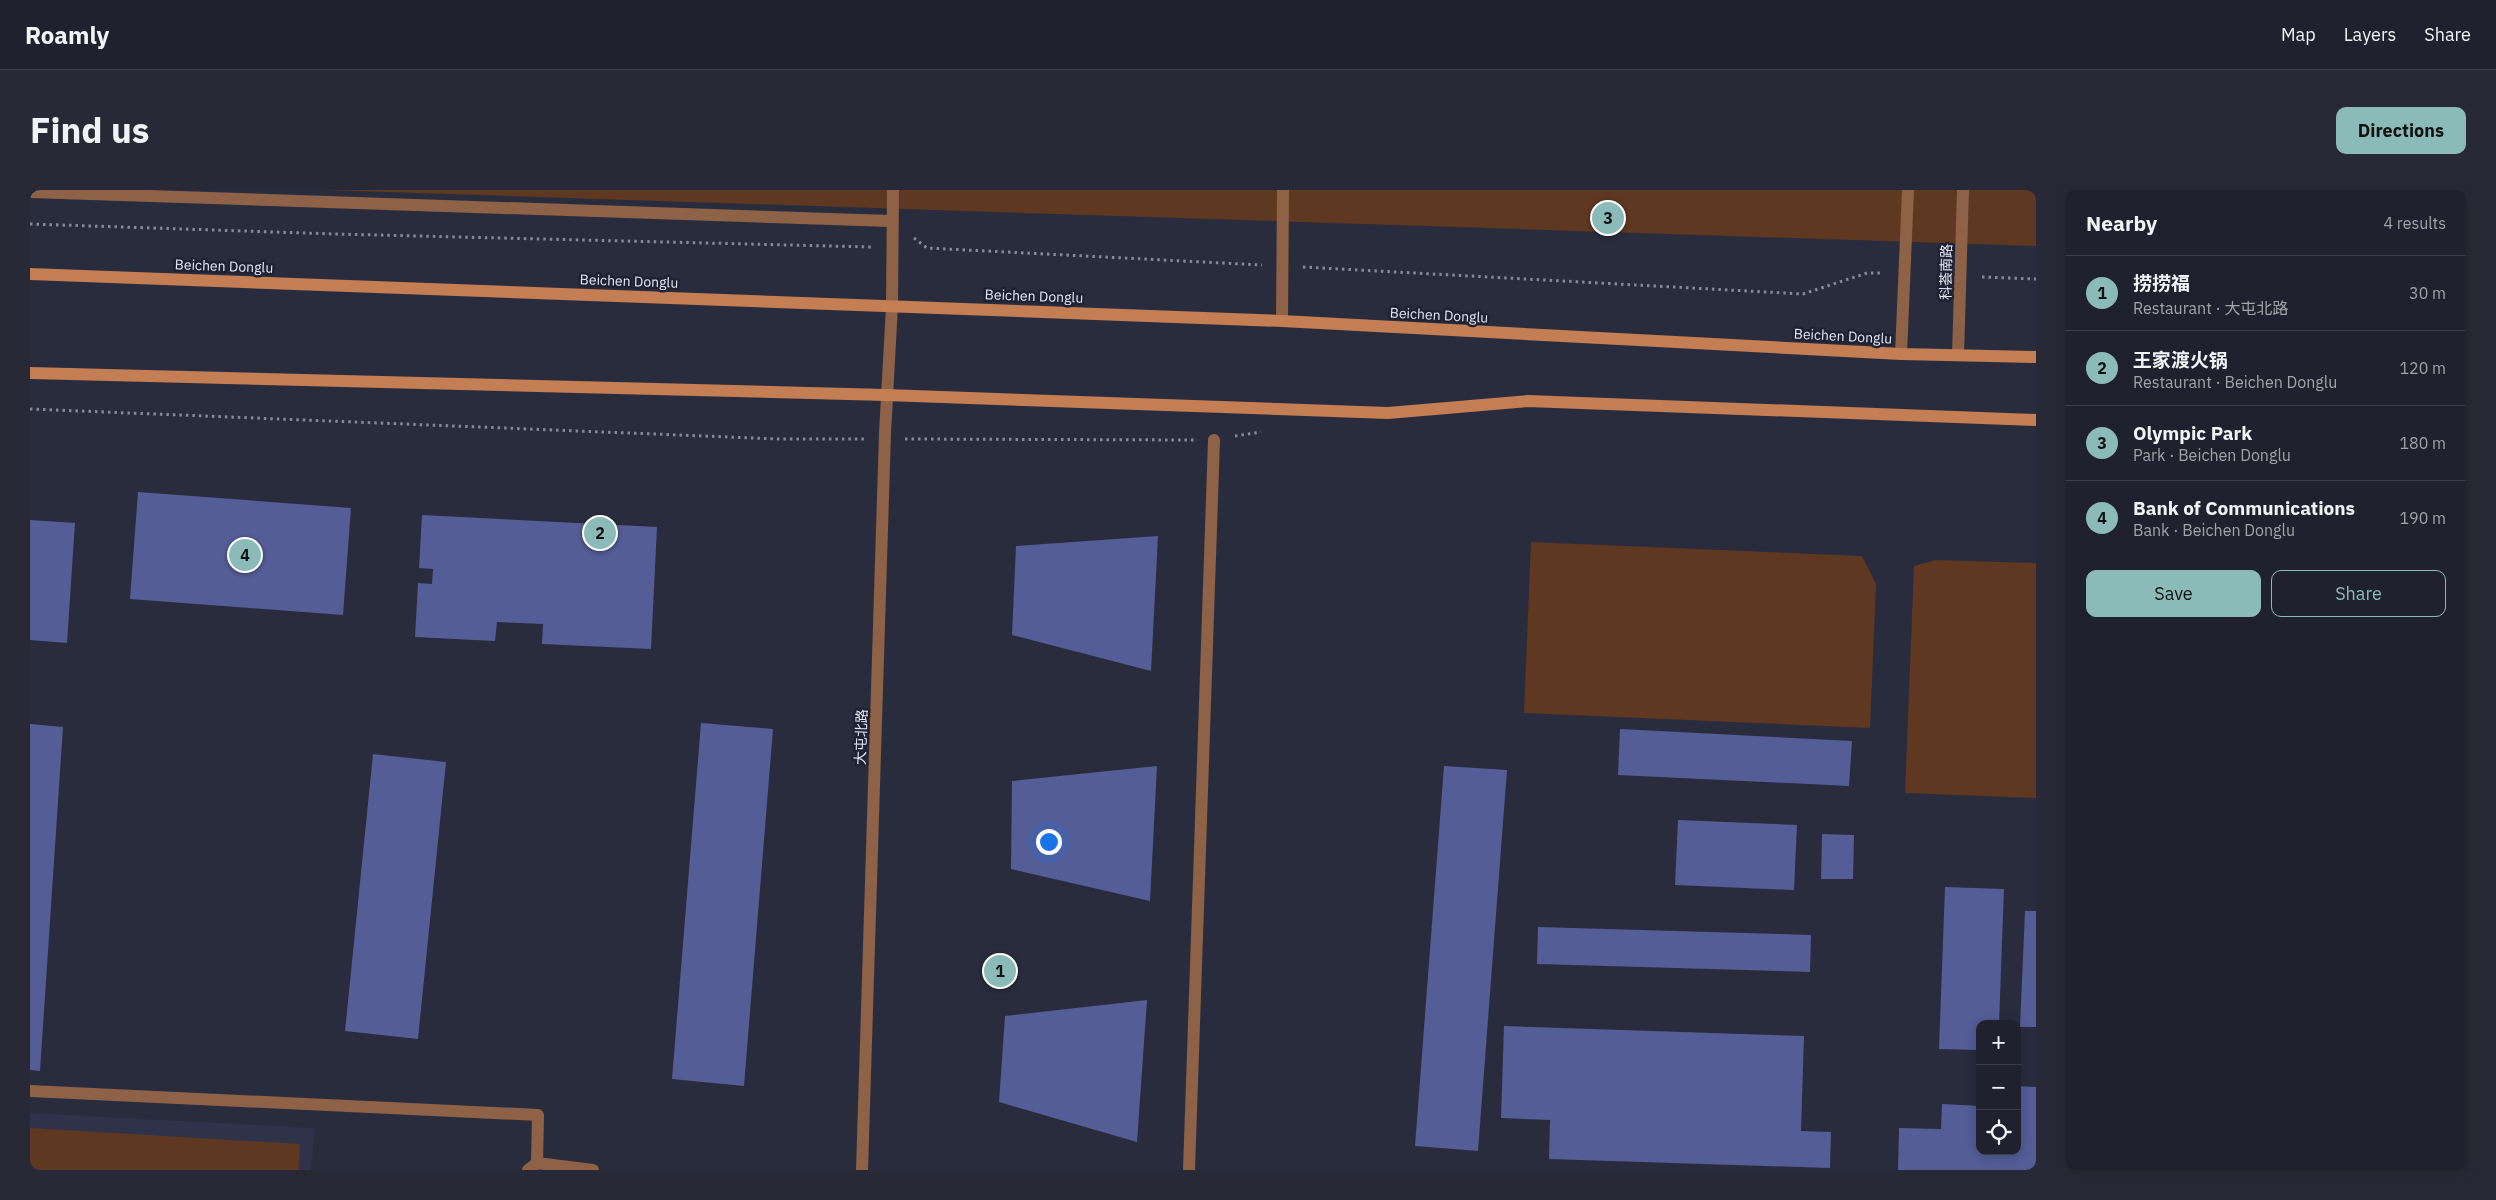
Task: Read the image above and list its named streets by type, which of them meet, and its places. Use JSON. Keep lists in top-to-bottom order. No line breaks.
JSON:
{"streets":{"main road":["Beichen Donglu"],"street":["科荟南路","大屯北路"]},"crossings":[["Beichen Donglu","科荟南路"],["Beichen Donglu","大屯北路"]],"page":{"header":"Roamly","nav":["Map","Layers","Share"],"title":"Find us","buttons":["Directions",["Save","Share"]],"heading":["Nearby","4 results"],"pins":["3","2","4","1"],"list":[{"mark":"1","name":"捞捞福","note":"Restaurant · 大屯北路","value":"30 m"},{"mark":"2","name":"王家渡火锅","note":"Restaurant · Beichen Donglu","value":"120 m"},{"mark":"3","name":"Olympic Park","note":"Park · Beichen Donglu","value":"180 m"},{"mark":"4","name":"Bank of Communications","note":"Bank · Beichen Donglu","value":"190 m"}],"map_buttons":["+","−"]}}
